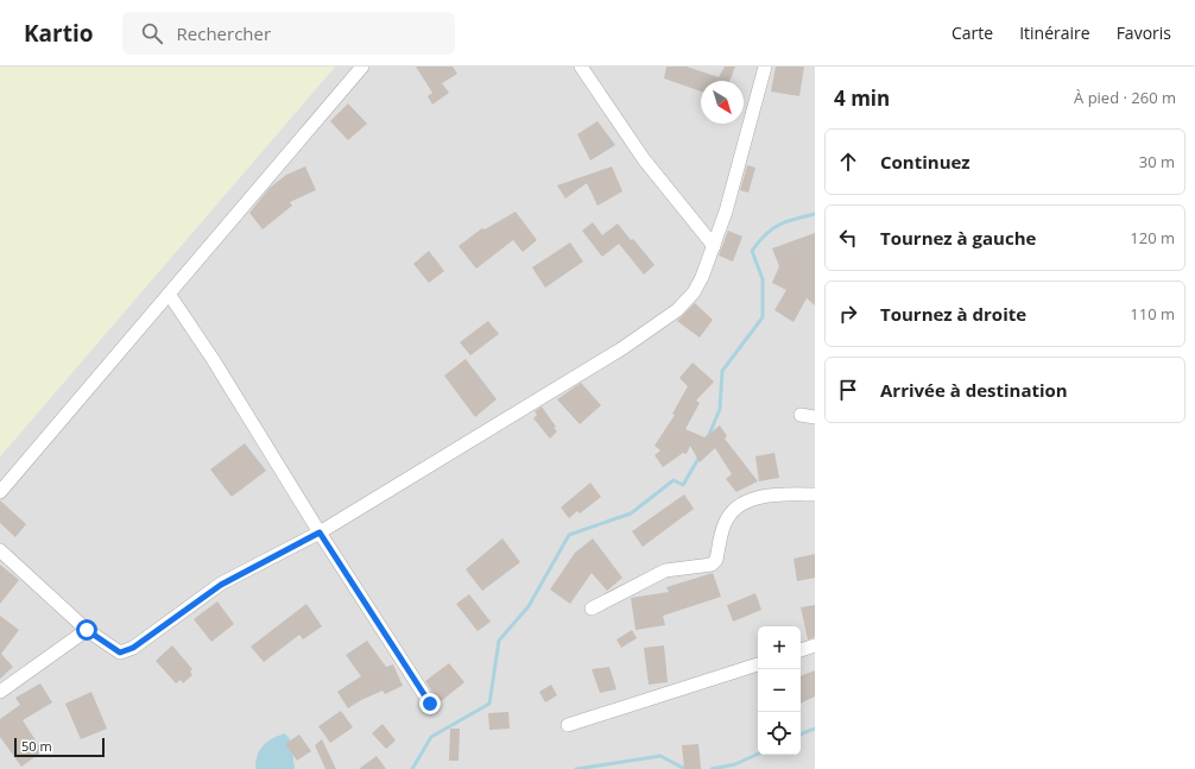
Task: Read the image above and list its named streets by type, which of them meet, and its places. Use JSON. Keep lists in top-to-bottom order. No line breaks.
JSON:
{"scale_bar":"50 m","north":"bottom right","page":{"header":"Kartio","search":"Rechercher","nav":["Carte","Itinéraire","Favoris"],"heading":["4 min","À pied · 260 m"],"list":[["Continuez","30 m"],["Tournez à gauche","120 m"],["Tournez à droite","110 m"],"Arrivée à destination"],"map_buttons":["+","−"],"scale":"50 m"}}
